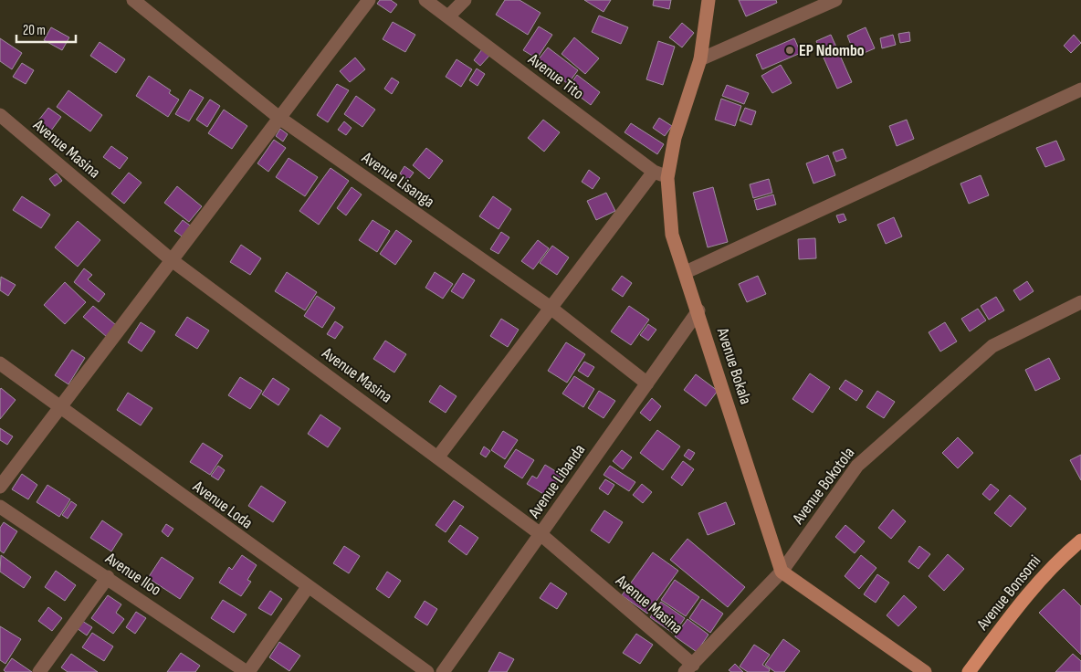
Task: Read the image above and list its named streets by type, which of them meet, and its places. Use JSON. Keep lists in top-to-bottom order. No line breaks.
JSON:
{"streets":{"main road":["Avenue Bonsomi"],"street":["Avenue Tito","Avenue Masina","Avenue Lisanga","Avenue Bokala","Avenue Libanda","Avenue Bokotola","Avenue Loda","Avenue Iloo"]},"crossings":[["Avenue Tito","Avenue Bokala"],["Avenue Masina","Avenue Libanda"],["Avenue Masina","Avenue Bokotola"],["Avenue Lisanga","Avenue Libanda"],["Avenue Bokala","Avenue Libanda"],["Avenue Bokala","Avenue Bokotola"]],"places":["EP Ndombo"],"scale_bar":"20 m"}
